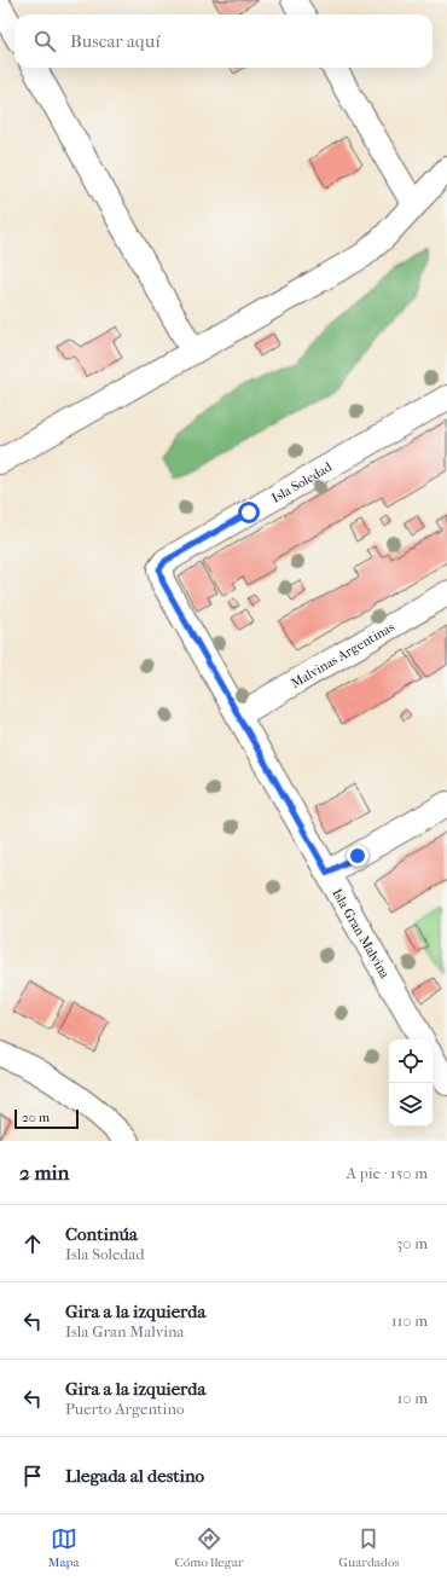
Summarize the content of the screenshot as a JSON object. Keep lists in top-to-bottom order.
{
  "streets": {
    "street": ["Isla Soledad", "Malvinas Argentinas", "Isla Gran Malvina"]
  },
  "crossings": [
    ["Isla Soledad", "Isla Gran Malvina"],
    ["Malvinas Argentinas", "Isla Gran Malvina"]
  ],
  "scale_bar": "20 m",
  "page": {
    "search": "Buscar aquí",
    "scale": "20 m",
    "heading": ["2 min", "A pie · 150 m"],
    "list": [
      ["Continúa", "Isla Soledad", "30 m"],
      ["Gira a la izquierda", "Isla Gran Malvina", "110 m"],
      ["Gira a la izquierda", "Puerto Argentino", "10 m"],
      "Llegada al destino"
    ],
    "nav": ["Mapa", "Cómo llegar", "Guardados"]
  }
}
